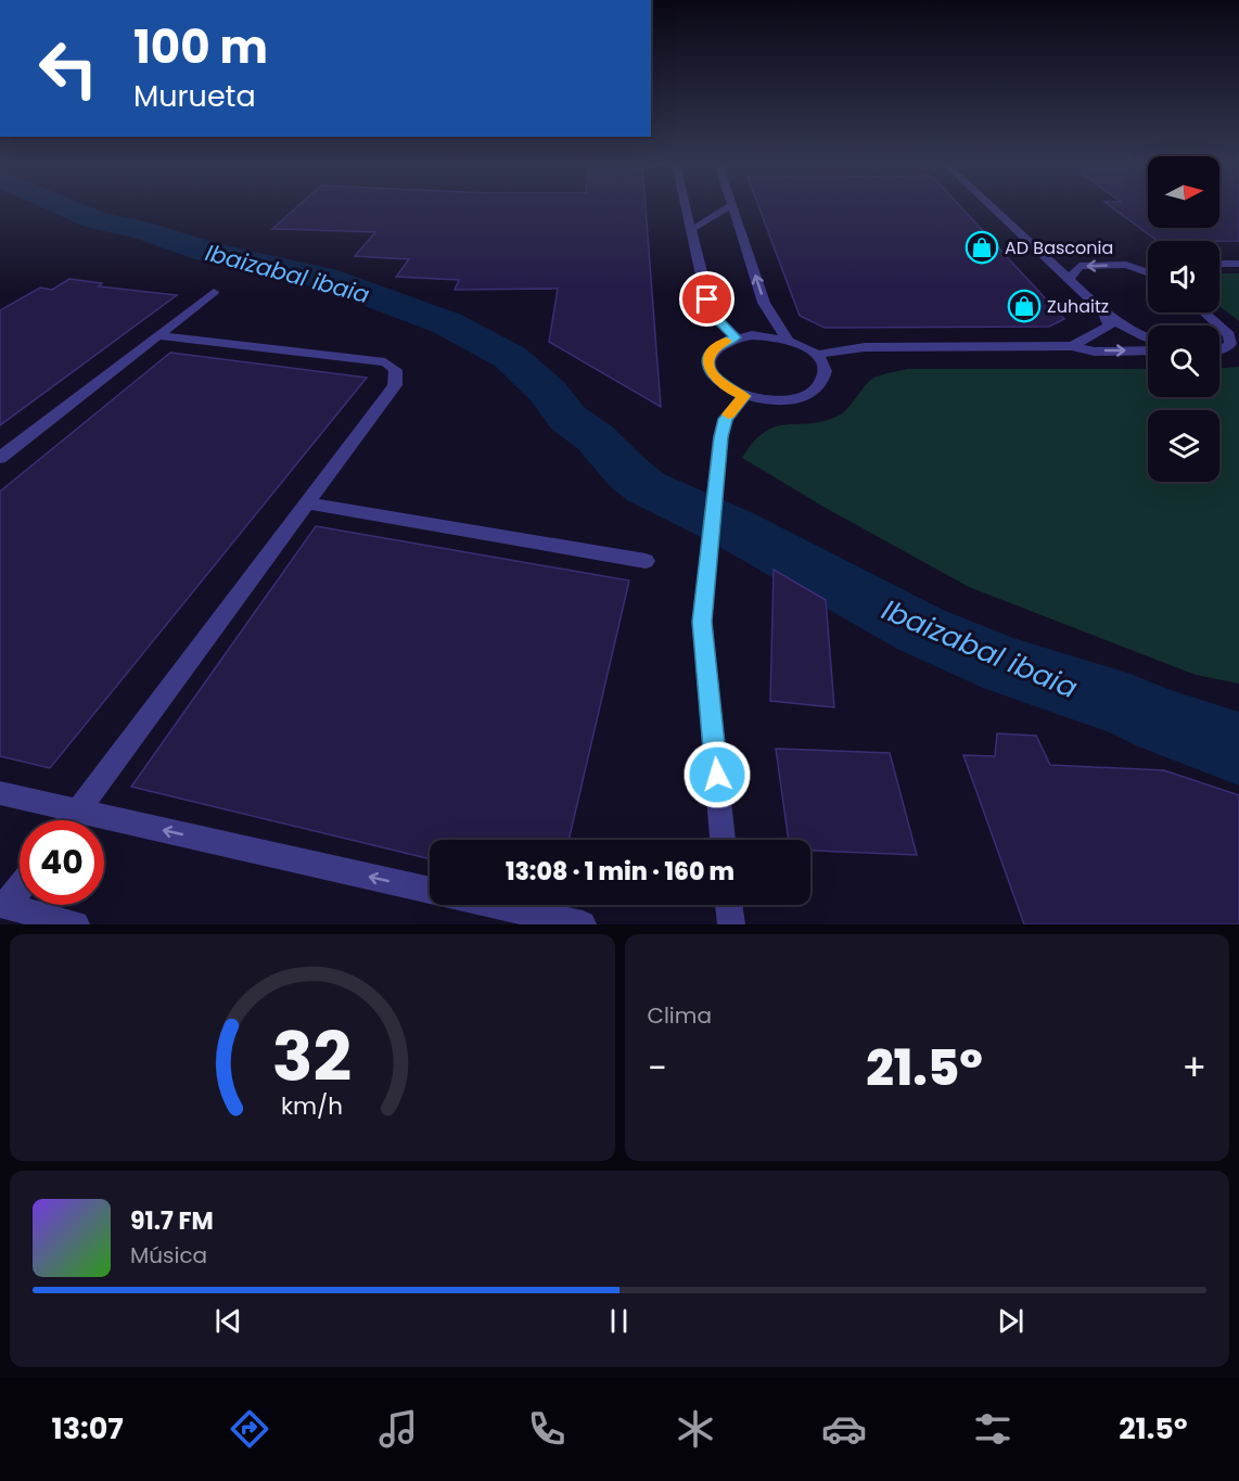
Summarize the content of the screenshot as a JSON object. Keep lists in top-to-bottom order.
{
  "water": ["Ibaizabal ibaia"],
  "places": {
    "shop": ["AD Basconia", "Zuhaitz"]
  },
  "north": "right",
  "page": {
    "turn": ["100 m", "Murueta"],
    "limit": "40",
    "trip": "13:08 · 1 min · 160 m",
    "tile": "Clima",
    "heat": ["−", "21.5°", "+"],
    "song": ["91.7 FM", "Música"],
    "tabs": ["13:07", "21.5°"],
    "gauge": ["32", "km/h"]
  }
}
